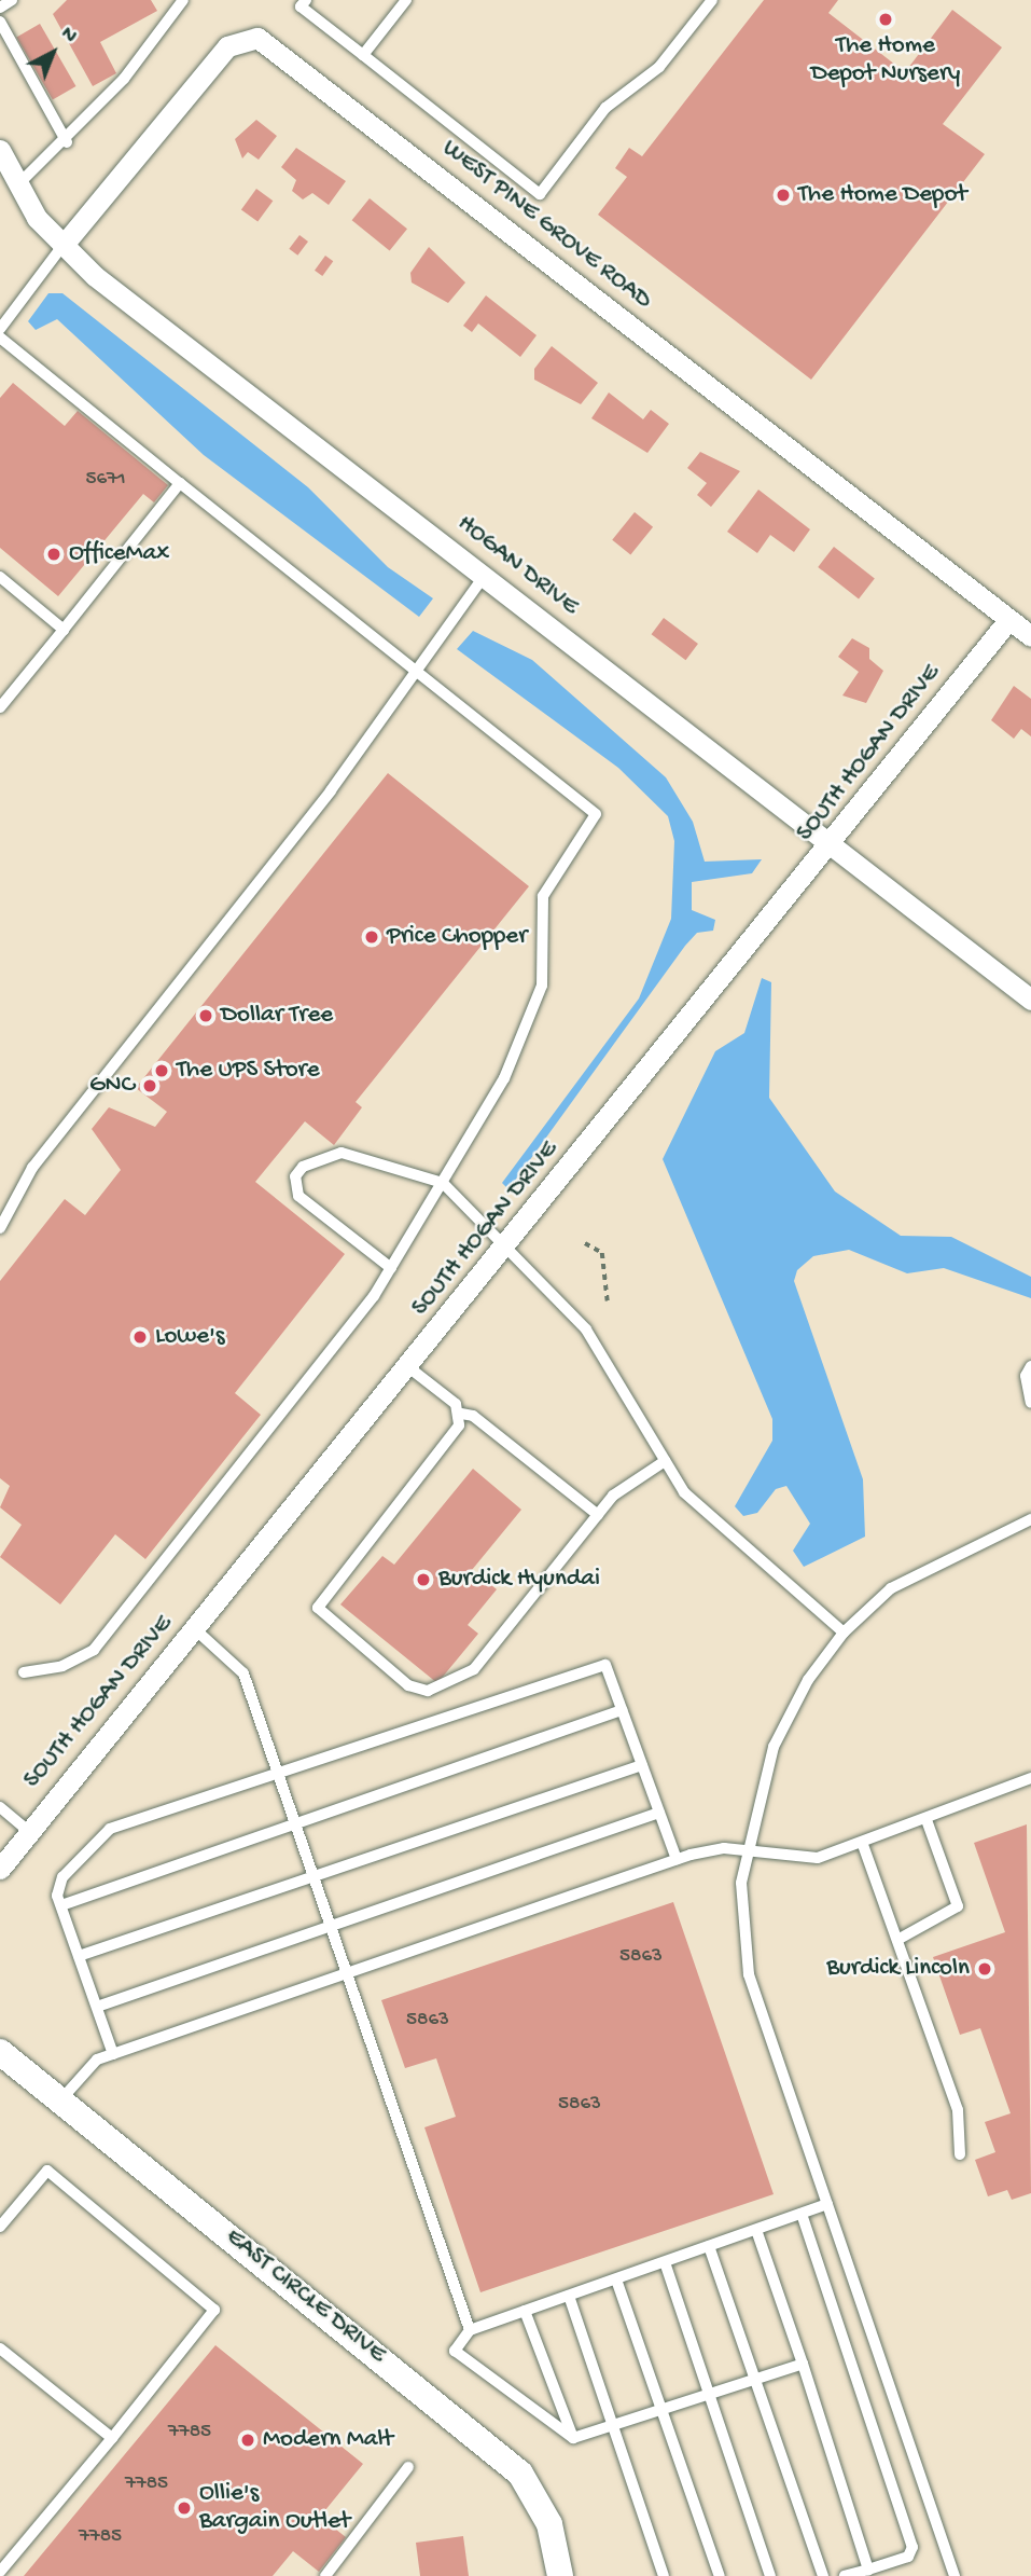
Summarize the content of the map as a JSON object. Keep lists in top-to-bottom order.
{
  "streets": {
    "street": [
      "WEST PINE GROVE ROAD",
      "HOGAN DRIVE",
      "SOUTH HOGAN DRIVE",
      "EAST CIRCLE DRIVE"
    ]
  },
  "crossings": [
    ["WEST PINE GROVE ROAD", "HOGAN DRIVE"],
    ["WEST PINE GROVE ROAD", "SOUTH HOGAN DRIVE"],
    ["HOGAN DRIVE", "SOUTH HOGAN DRIVE"]
  ],
  "places": [
    "The Home Depot Nursery",
    "The Home Depot",
    "OfficeMax",
    "Price Chopper",
    "Dollar Tree",
    "The UPS Store",
    "GNC",
    "Lowe's",
    "Burdick Hyundai",
    "Burdick Lincoln",
    "Modern Malt",
    "Ollie's Bargain Outlet"
  ],
  "house_numbers": [
    "5671",
    "5863",
    "5863",
    "5863",
    "7785",
    "7785",
    "7785"
  ],
  "north": "top right"
}
